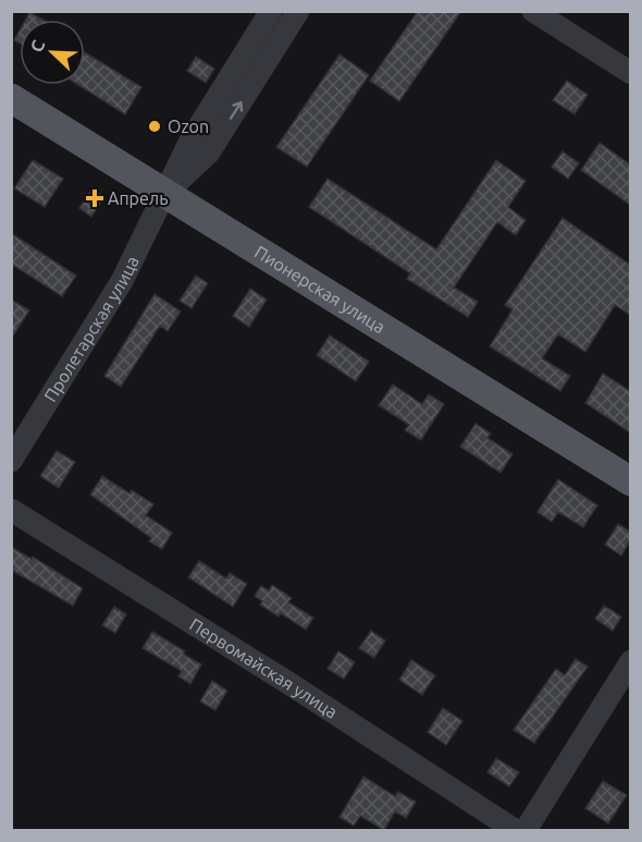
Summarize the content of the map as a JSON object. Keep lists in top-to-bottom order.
{
  "streets": {
    "main road": ["Пионерская улица"],
    "street": ["Пролетарская улица", "Первомайская улица"]
  },
  "crossings": [
    ["Пионерская улица", "Пролетарская улица"]
  ],
  "places": {
    "other": ["Ozon"],
    "health": ["Апрель"]
  },
  "north": "top left"
}
